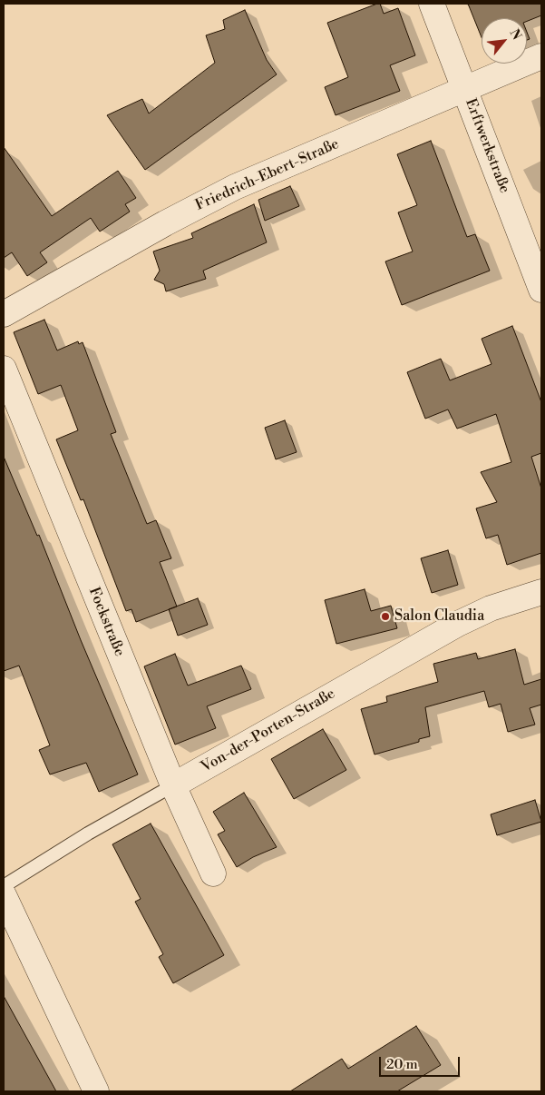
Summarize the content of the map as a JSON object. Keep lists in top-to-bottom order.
{
  "streets": {
    "street": [
      "Erftwerkstraße",
      "Friedrich-Ebert-Straße",
      "Fockstraße",
      "Von-der-Porten-Straße"
    ]
  },
  "crossings": [
    ["Erftwerkstraße", "Friedrich-Ebert-Straße"],
    ["Fockstraße", "Von-der-Porten-Straße"]
  ],
  "places": ["Salon Claudia"],
  "scale_bar": "20 m",
  "north": "top right"
}
